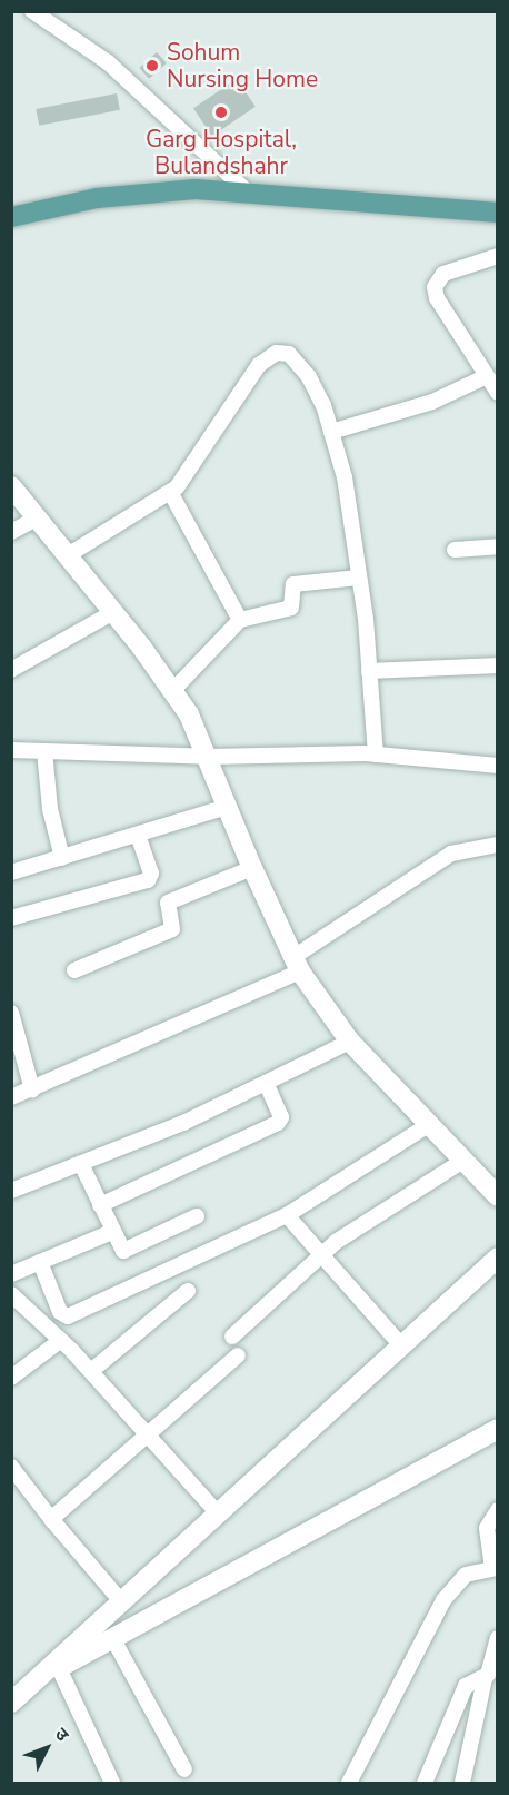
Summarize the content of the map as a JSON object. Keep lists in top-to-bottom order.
{
  "places": ["Sohum Nursing Home", "Garg Hospital, Bulandshahr"],
  "north": "top right"
}
